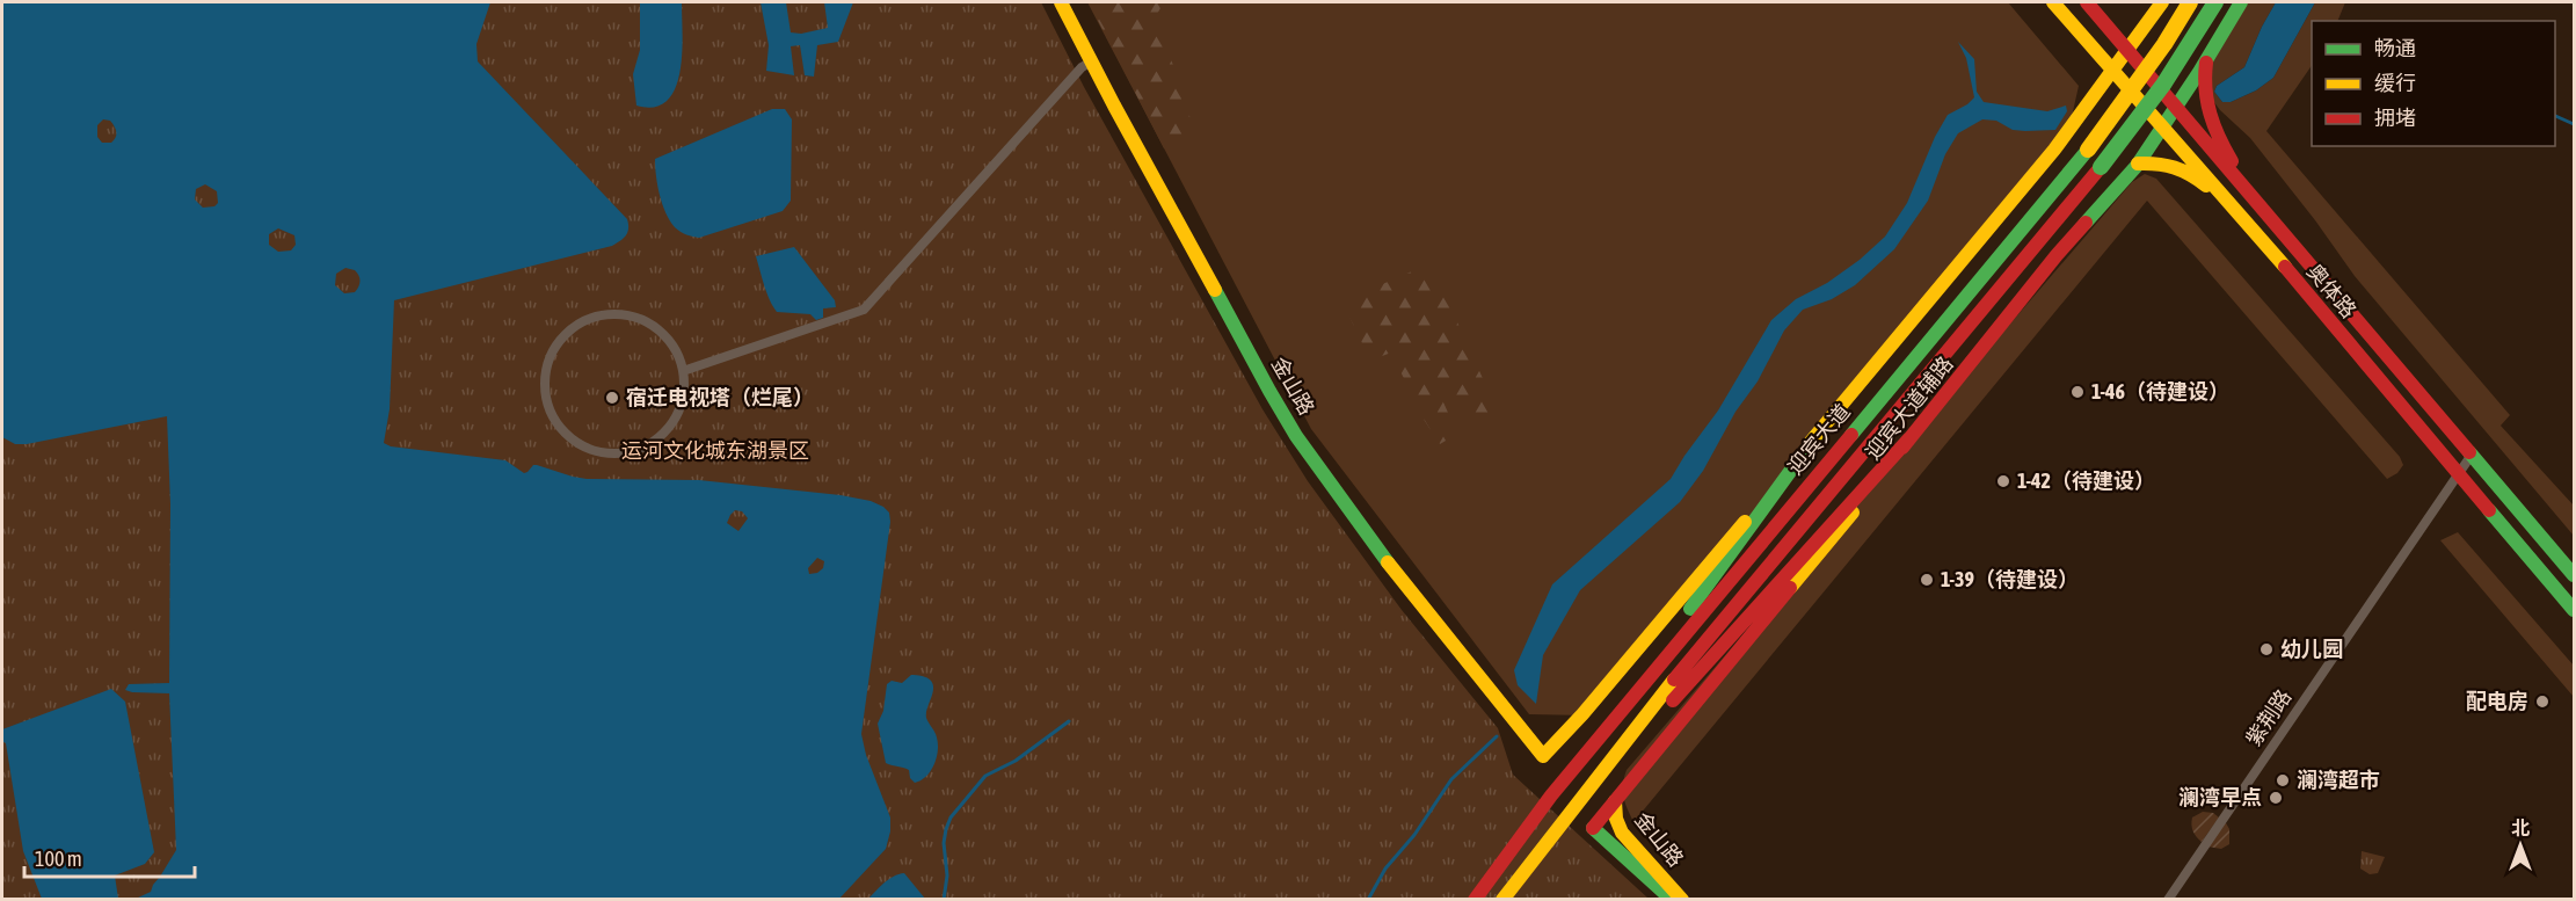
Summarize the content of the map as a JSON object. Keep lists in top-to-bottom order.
{
  "streets": {
    "main road": [
      "奥体路",
      "金山路",
      "迎宾大道辅路",
      "迎宾大道"
    ],
    "street": ["紫荆路"]
  },
  "crossings": [
    ["奥体路", "迎宾大道辅路"],
    ["奥体路", "紫荆路"],
    ["金山路", "迎宾大道辅路"]
  ],
  "parks": ["运河文化城东湖景区"],
  "places": [
    "1-46（待建设）",
    "宿迁电视塔（烂尾）",
    "1-42（待建设）",
    "1-39（待建设）",
    "幼儿园",
    "配电房",
    "澜湾超市",
    "澜湾早点"
  ],
  "legend": ["畅通", "缓行", "拥堵"],
  "scale_bar": "100 m",
  "north": "top"
}
